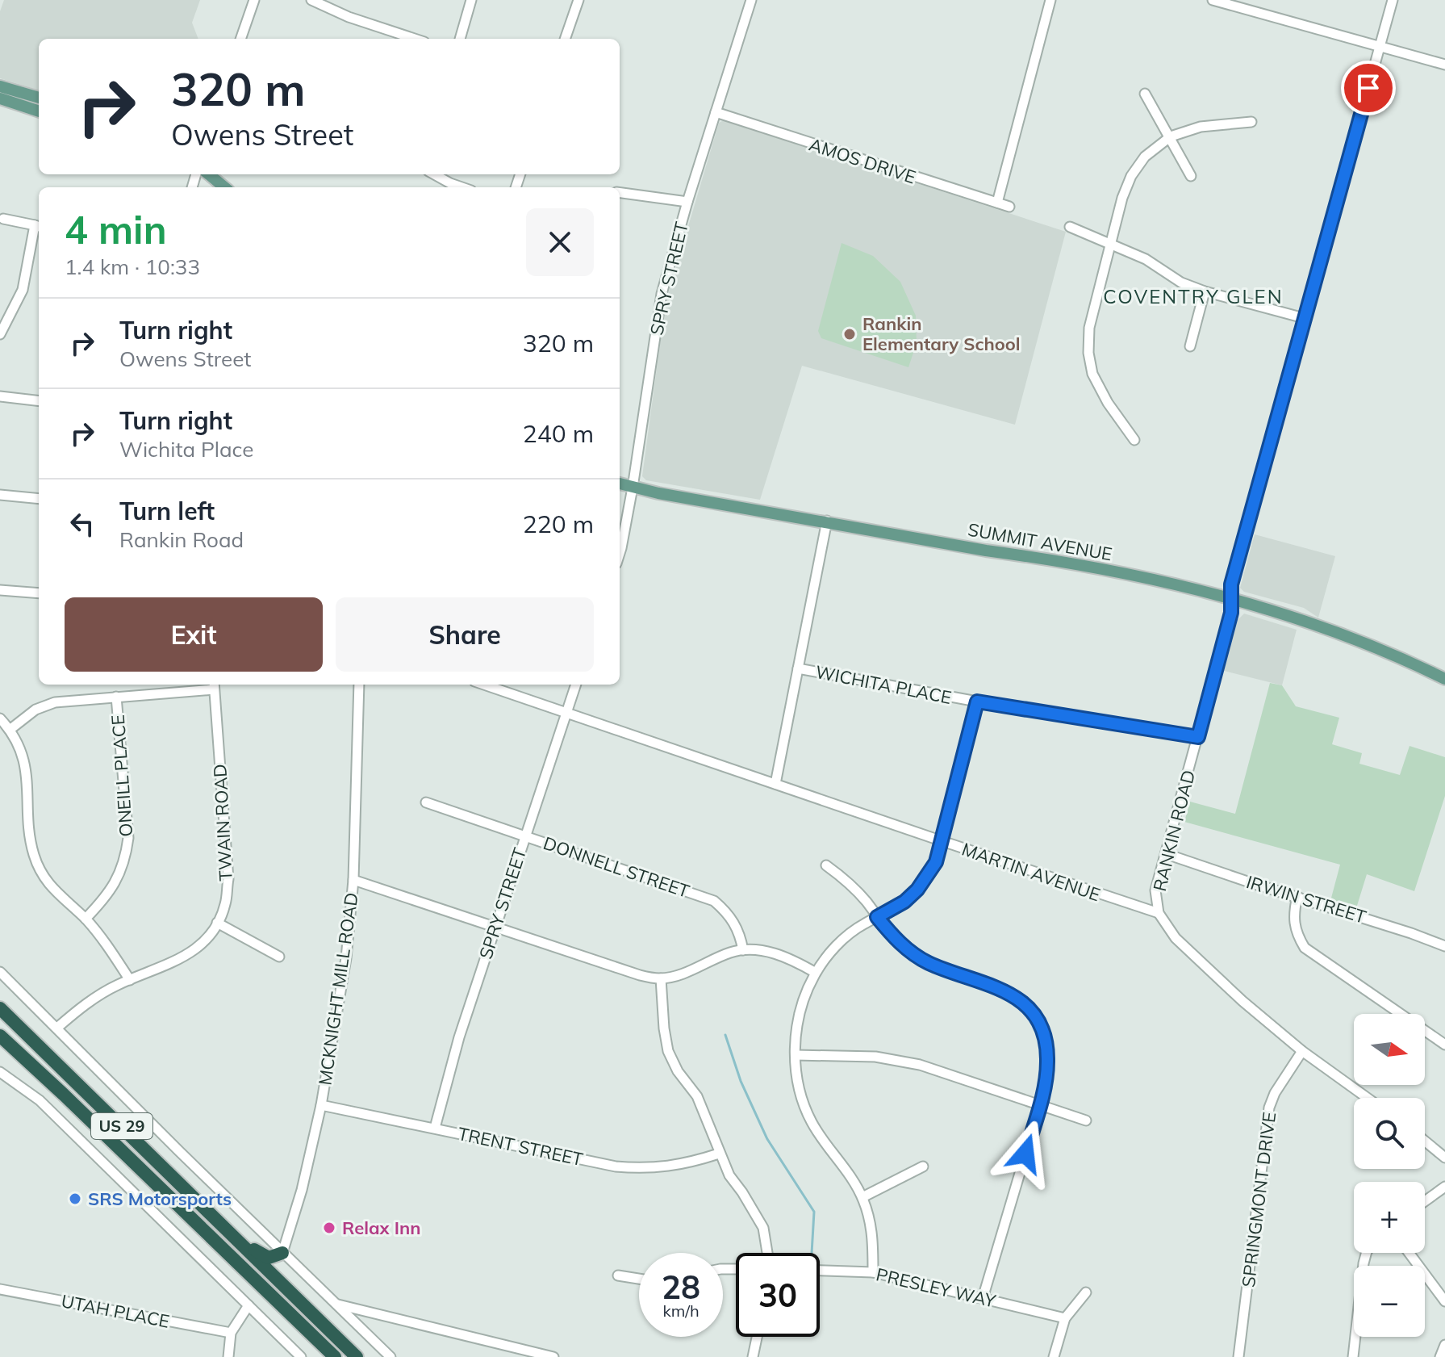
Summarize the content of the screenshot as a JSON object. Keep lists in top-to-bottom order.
{
  "streets": {
    "highway": ["US 29"],
    "main road": ["SUMMIT AVENUE"],
    "street": [
      "AMOS DRIVE",
      "SPRY STREET",
      "WICHITA PLACE",
      "ONEILL PLACE",
      "TWAIN ROAD",
      "RANKIN ROAD",
      "DONNELL STREET",
      "MARTIN AVENUE",
      "IRWIN STREET",
      "MCKNIGHT MILL ROAD",
      "TRENT STREET",
      "SPRINGMONT DRIVE",
      "PRESLEY WAY",
      "UTAH PLACE"
    ]
  },
  "crossings": [
    ["AMOS DRIVE", "SPRY STREET"],
    ["SPRY STREET", "SUMMIT AVENUE"],
    ["SPRY STREET", "DONNELL STREET"],
    ["SPRY STREET", "MARTIN AVENUE"],
    ["SPRY STREET", "TRENT STREET"],
    ["SUMMIT AVENUE", "RANKIN ROAD"],
    ["WICHITA PLACE", "RANKIN ROAD"],
    ["RANKIN ROAD", "MARTIN AVENUE"],
    ["RANKIN ROAD", "IRWIN STREET"],
    ["MCKNIGHT MILL ROAD", "TRENT STREET"]
  ],
  "districts": ["COVENTRY GLEN"],
  "places": ["Rankin Elementary School", "SRS Motorsports", "Relax Inn"],
  "north": "right",
  "page": {
    "turn": ["320 m", "Owens Street"],
    "heading": ["4 min", "1.4 km · 10:33"],
    "list": [
      {
        "name": "Turn right",
        "note": "Owens Street",
        "value": "320 m"
      },
      {
        "name": "Turn right",
        "note": "Wichita Place",
        "value": "240 m"
      },
      {
        "name": "Turn left",
        "note": "Rankin Road",
        "value": "220 m"
      }
    ],
    "buttons": ["Exit", "Share"],
    "map_buttons": ["+", "−"],
    "speed": "28 km/h",
    "limit": "30"
  }
}
